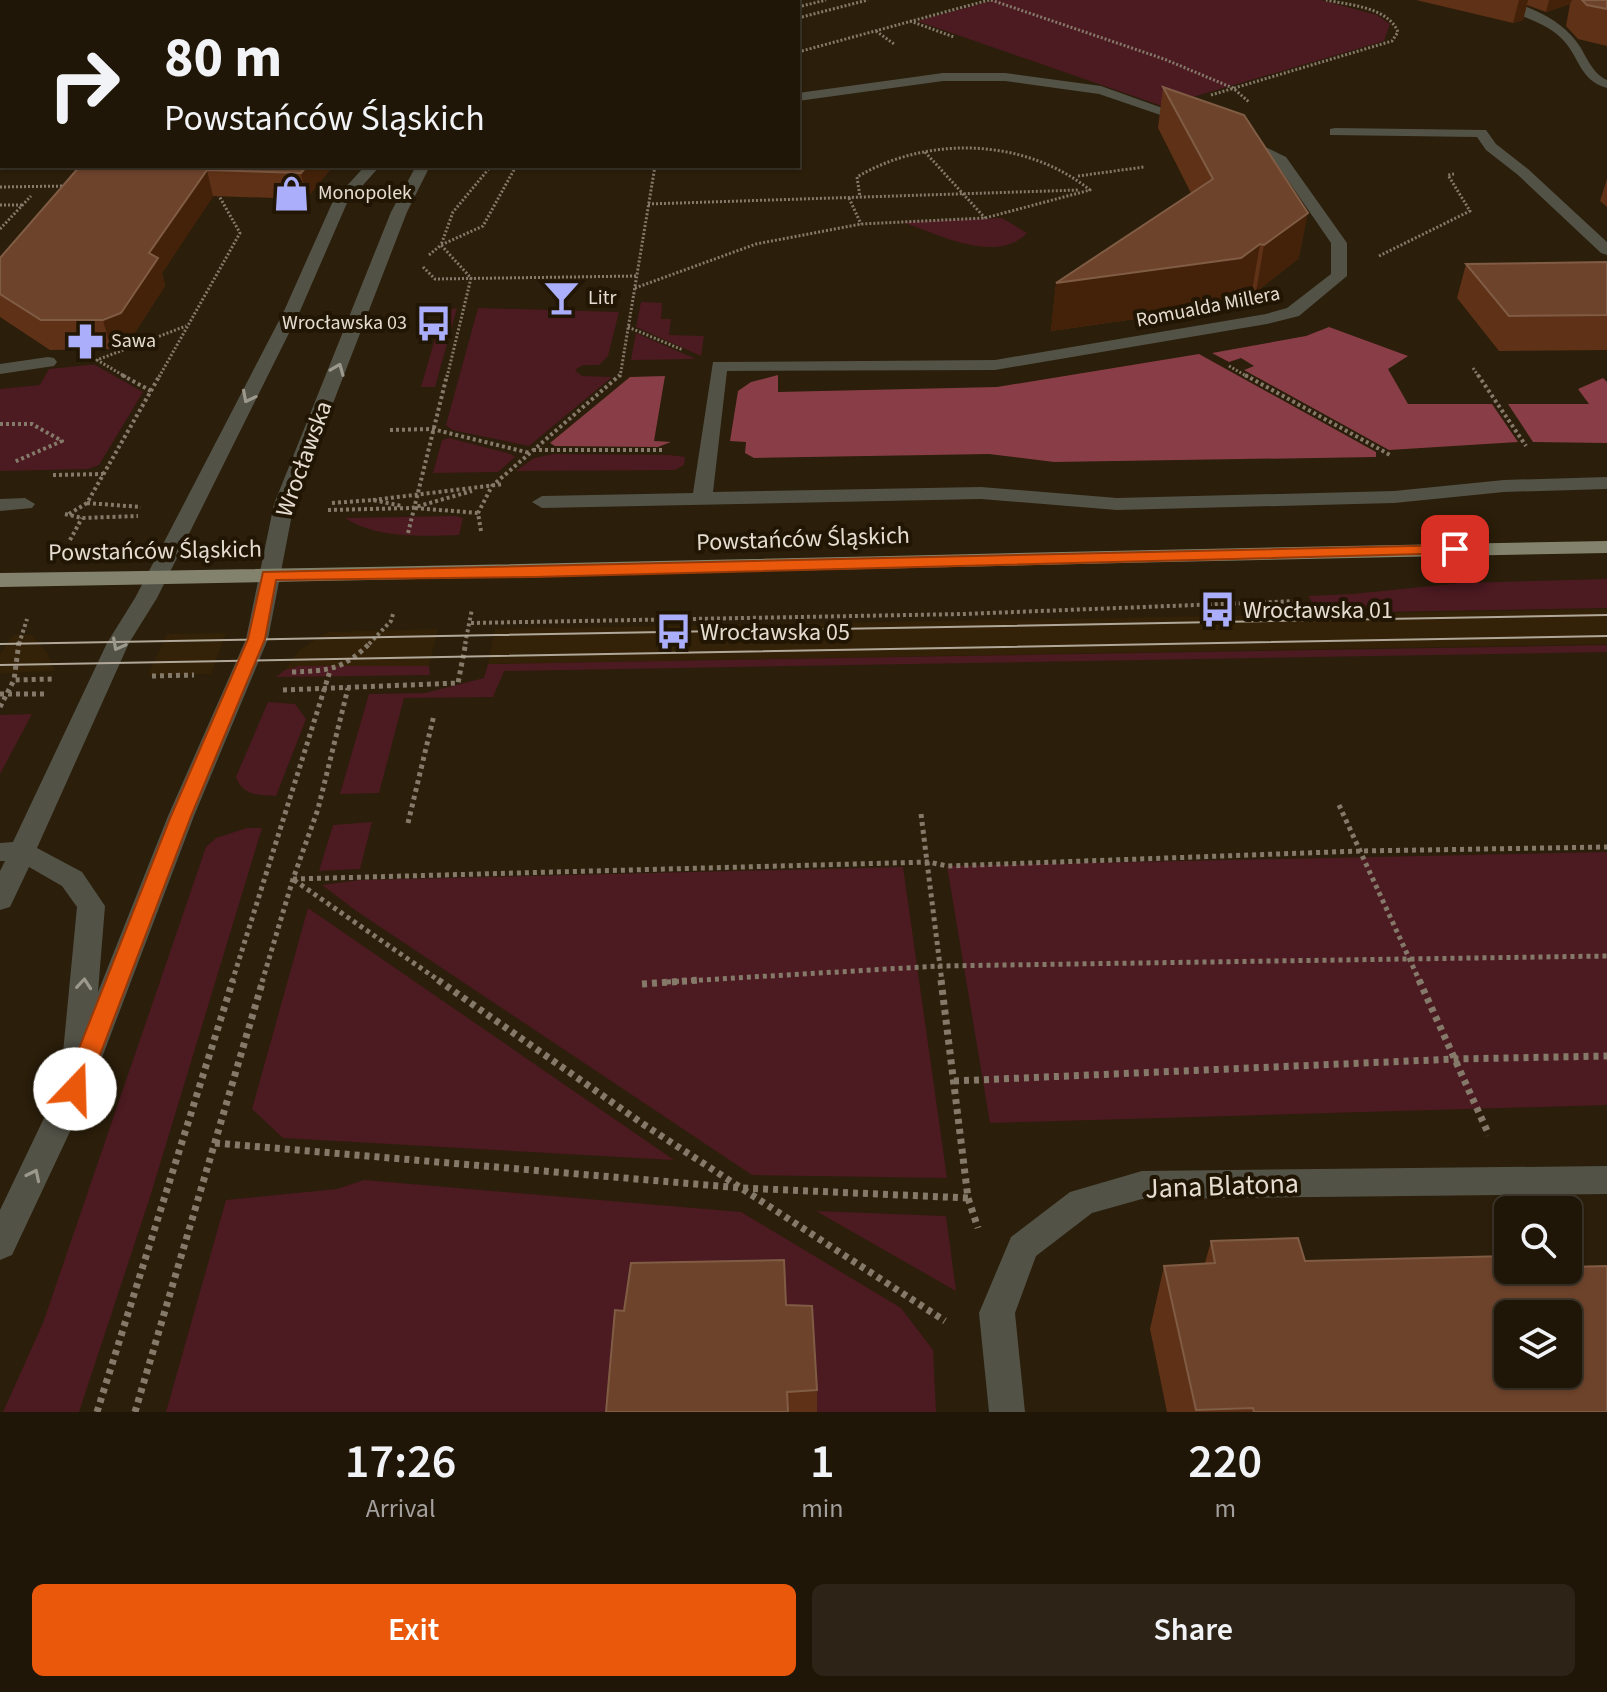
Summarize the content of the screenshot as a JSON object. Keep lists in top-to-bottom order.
{
  "streets": {
    "main road": ["Powstańców Śląskich"],
    "street": ["Romualda Millera", "Wrocławska", "Jana Blatona"]
  },
  "crossings": [
    ["Wrocławska", "Powstańców Śląskich"]
  ],
  "places": {
    "shop": ["Monopolek"],
    "bar": ["Litr"],
    "bus stop": ["Wrocławska 03", "Wrocławska 01", "Wrocławska 05"],
    "pharmacy": ["Sawa"]
  },
  "page": {
    "turn": ["80 m", "Powstańców Śląskich"],
    "eta": [
      "17:26",
      "Arrival",
      "1",
      "min",
      "220",
      "m"
    ],
    "buttons": ["Exit", "Share"]
  }
}
